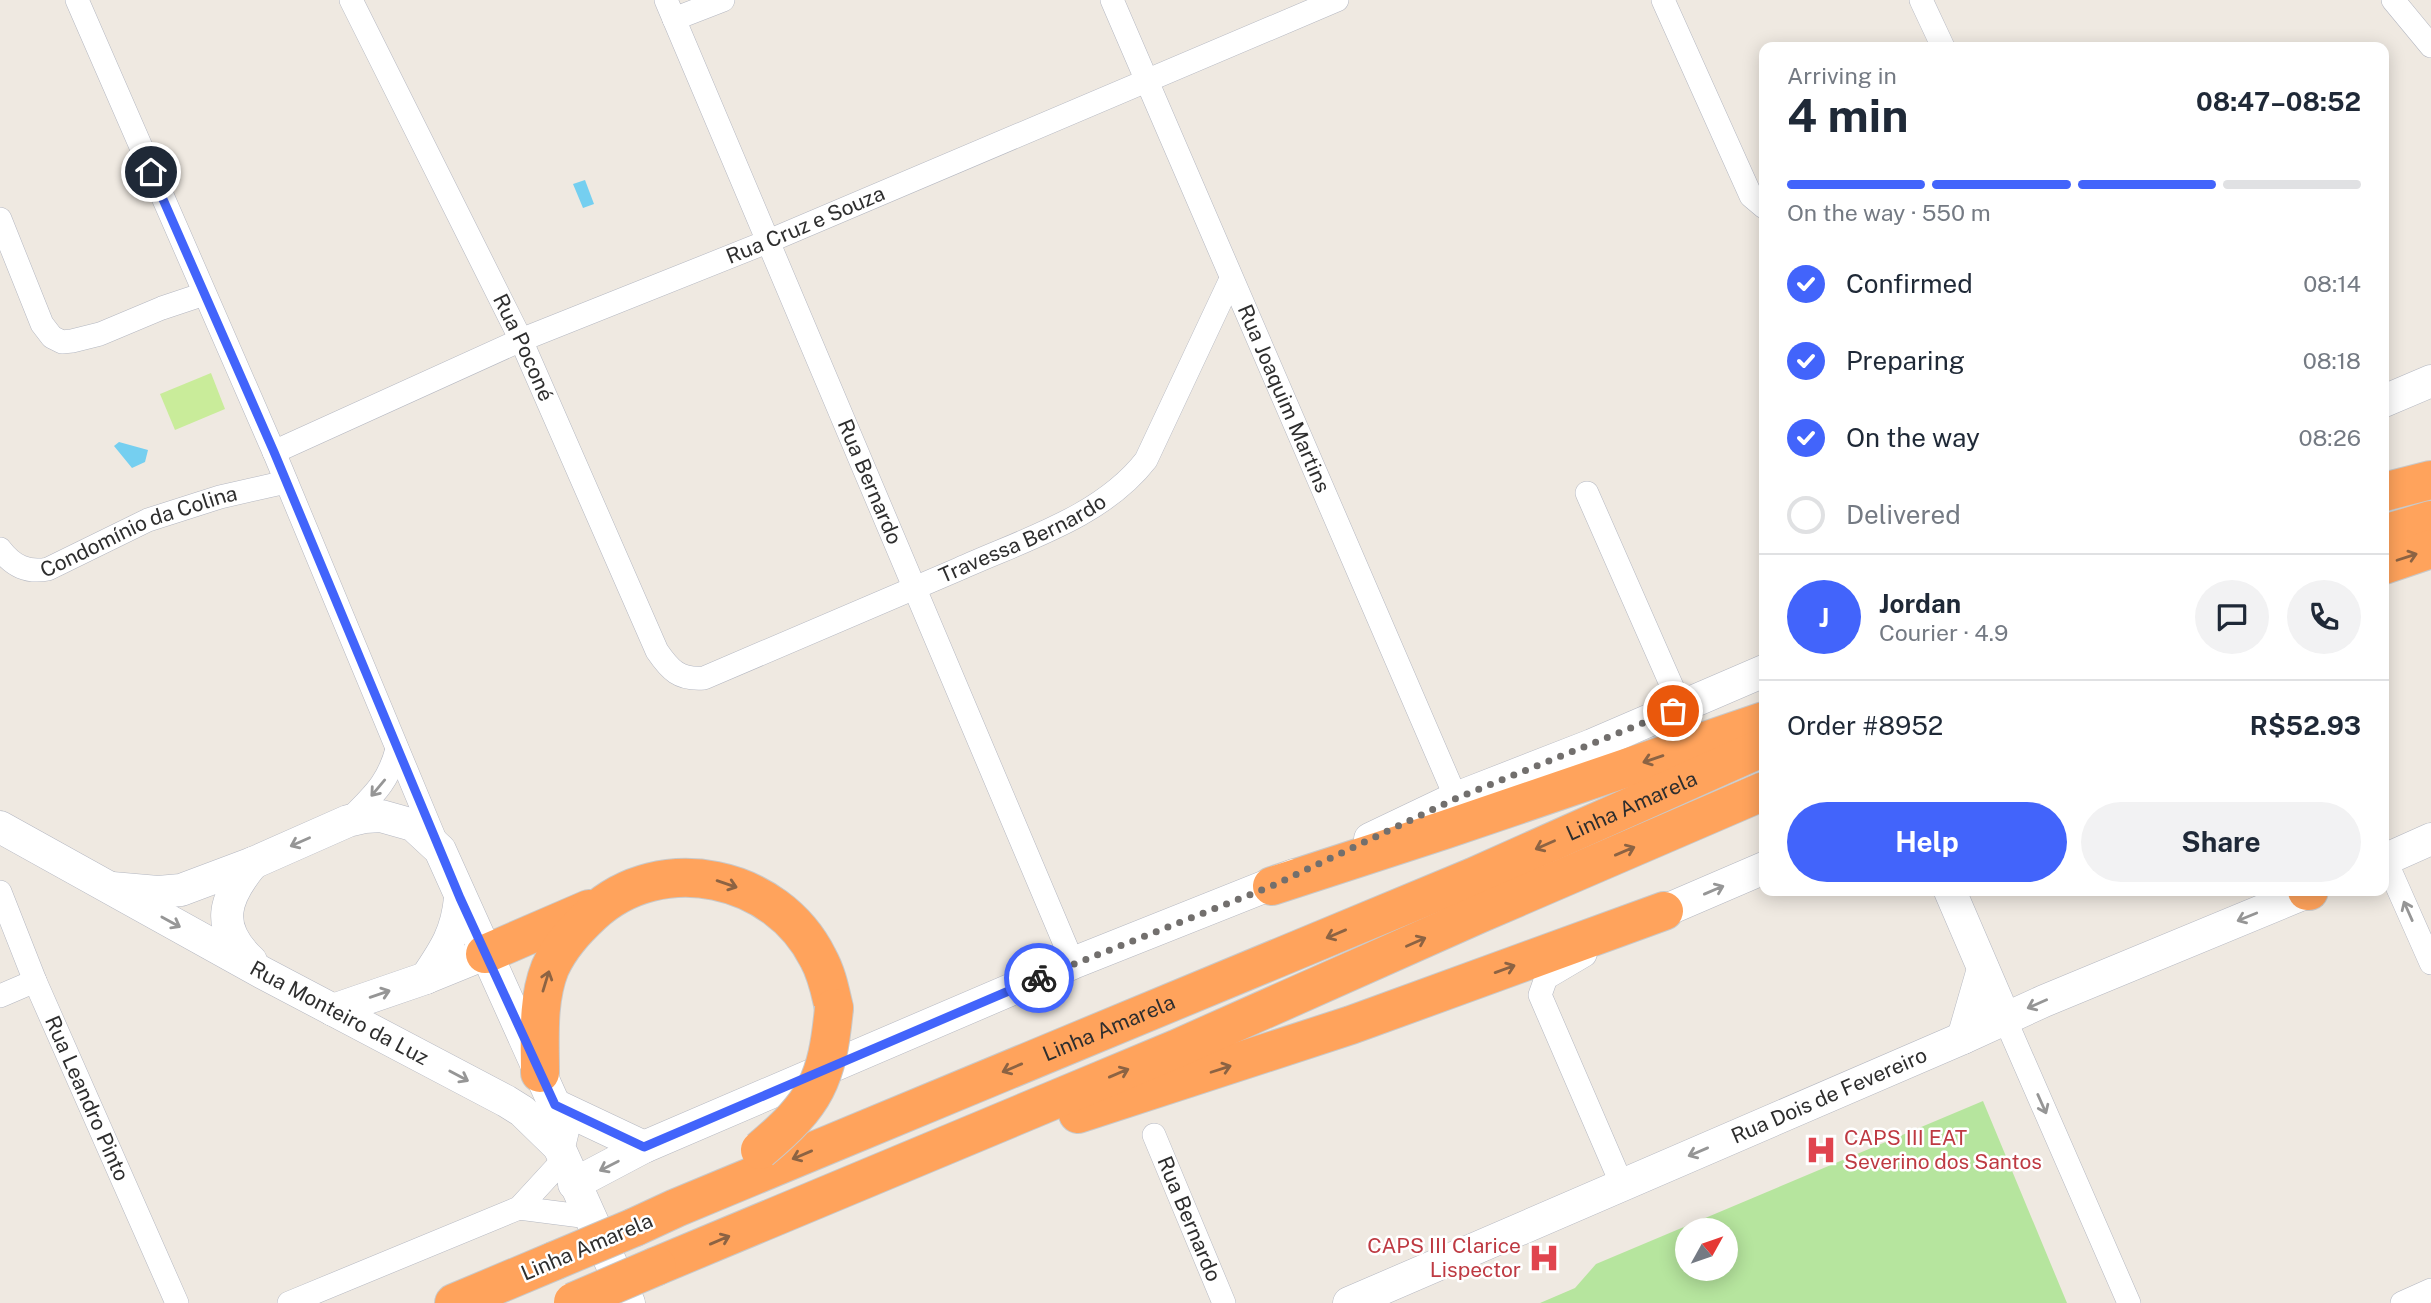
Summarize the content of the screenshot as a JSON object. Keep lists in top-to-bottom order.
{
  "streets": {
    "highway": ["Linha Amarela"],
    "street": [
      "Rua Cruz e Souza",
      "Rua Poconé",
      "Rua Joaquim Martins",
      "Rua Bernardo",
      "Condomínio da Colina",
      "Travessa Bernardo",
      "Rua Monteiro da Luz",
      "Rua Dois de Fevereiro",
      "Rua Leandro Pinto"
    ]
  },
  "crossings": [
    ["Rua Cruz e Souza", "Rua Poconé"],
    ["Rua Cruz e Souza", "Rua Joaquim Martins"],
    ["Rua Cruz e Souza", "Rua Bernardo"],
    ["Rua Poconé", "Travessa Bernardo"],
    ["Rua Joaquim Martins", "Travessa Bernardo"],
    ["Rua Bernardo", "Travessa Bernardo"]
  ],
  "one_way": ["Rua Dois de Fevereiro"],
  "places": {
    "hospital": ["CAPS III EAT Severino dos Santos", "CAPS III Clarice Lispector"]
  },
  "north": "top right",
  "page": {
    "heading": ["4 min", "Arriving in", "08:47–08:52"],
    "panel": [
      "Jordan",
      "Courier · 4.9",
      "Order #8952",
      "R$52.93"
    ],
    "bar": "On the way · 550 m",
    "list": [
      ["Confirmed", "08:14"],
      ["Preparing", "08:18"],
      ["On the way", "08:26"],
      "Delivered"
    ],
    "round": "J",
    "buttons": ["Help", "Share"]
  }
}
